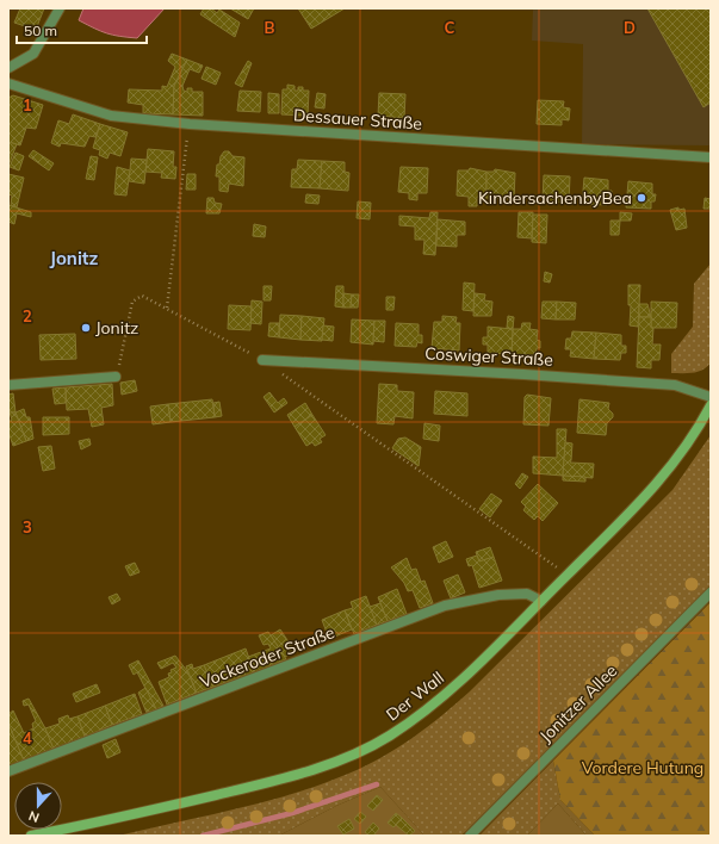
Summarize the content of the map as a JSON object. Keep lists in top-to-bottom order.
{
  "streets": {
    "main road": ["Der Wall"],
    "street": [
      "Dessauer Straße",
      "Coswiger Straße",
      "Vockeroder Straße",
      "Jonitzer Allee"
    ]
  },
  "crossings": [
    ["Vockeroder Straße", "Der Wall"]
  ],
  "districts": ["Jonitz"],
  "parks": ["Vordere Hutung"],
  "places": ["KindersachenbyBea", "Jonitz"],
  "scale_bar": "50 m",
  "north": "bottom",
  "grid": {
    "columns": ["B", "C", "D"],
    "rows": [
      "1",
      "2",
      "3",
      "4"
    ]
  }
}
